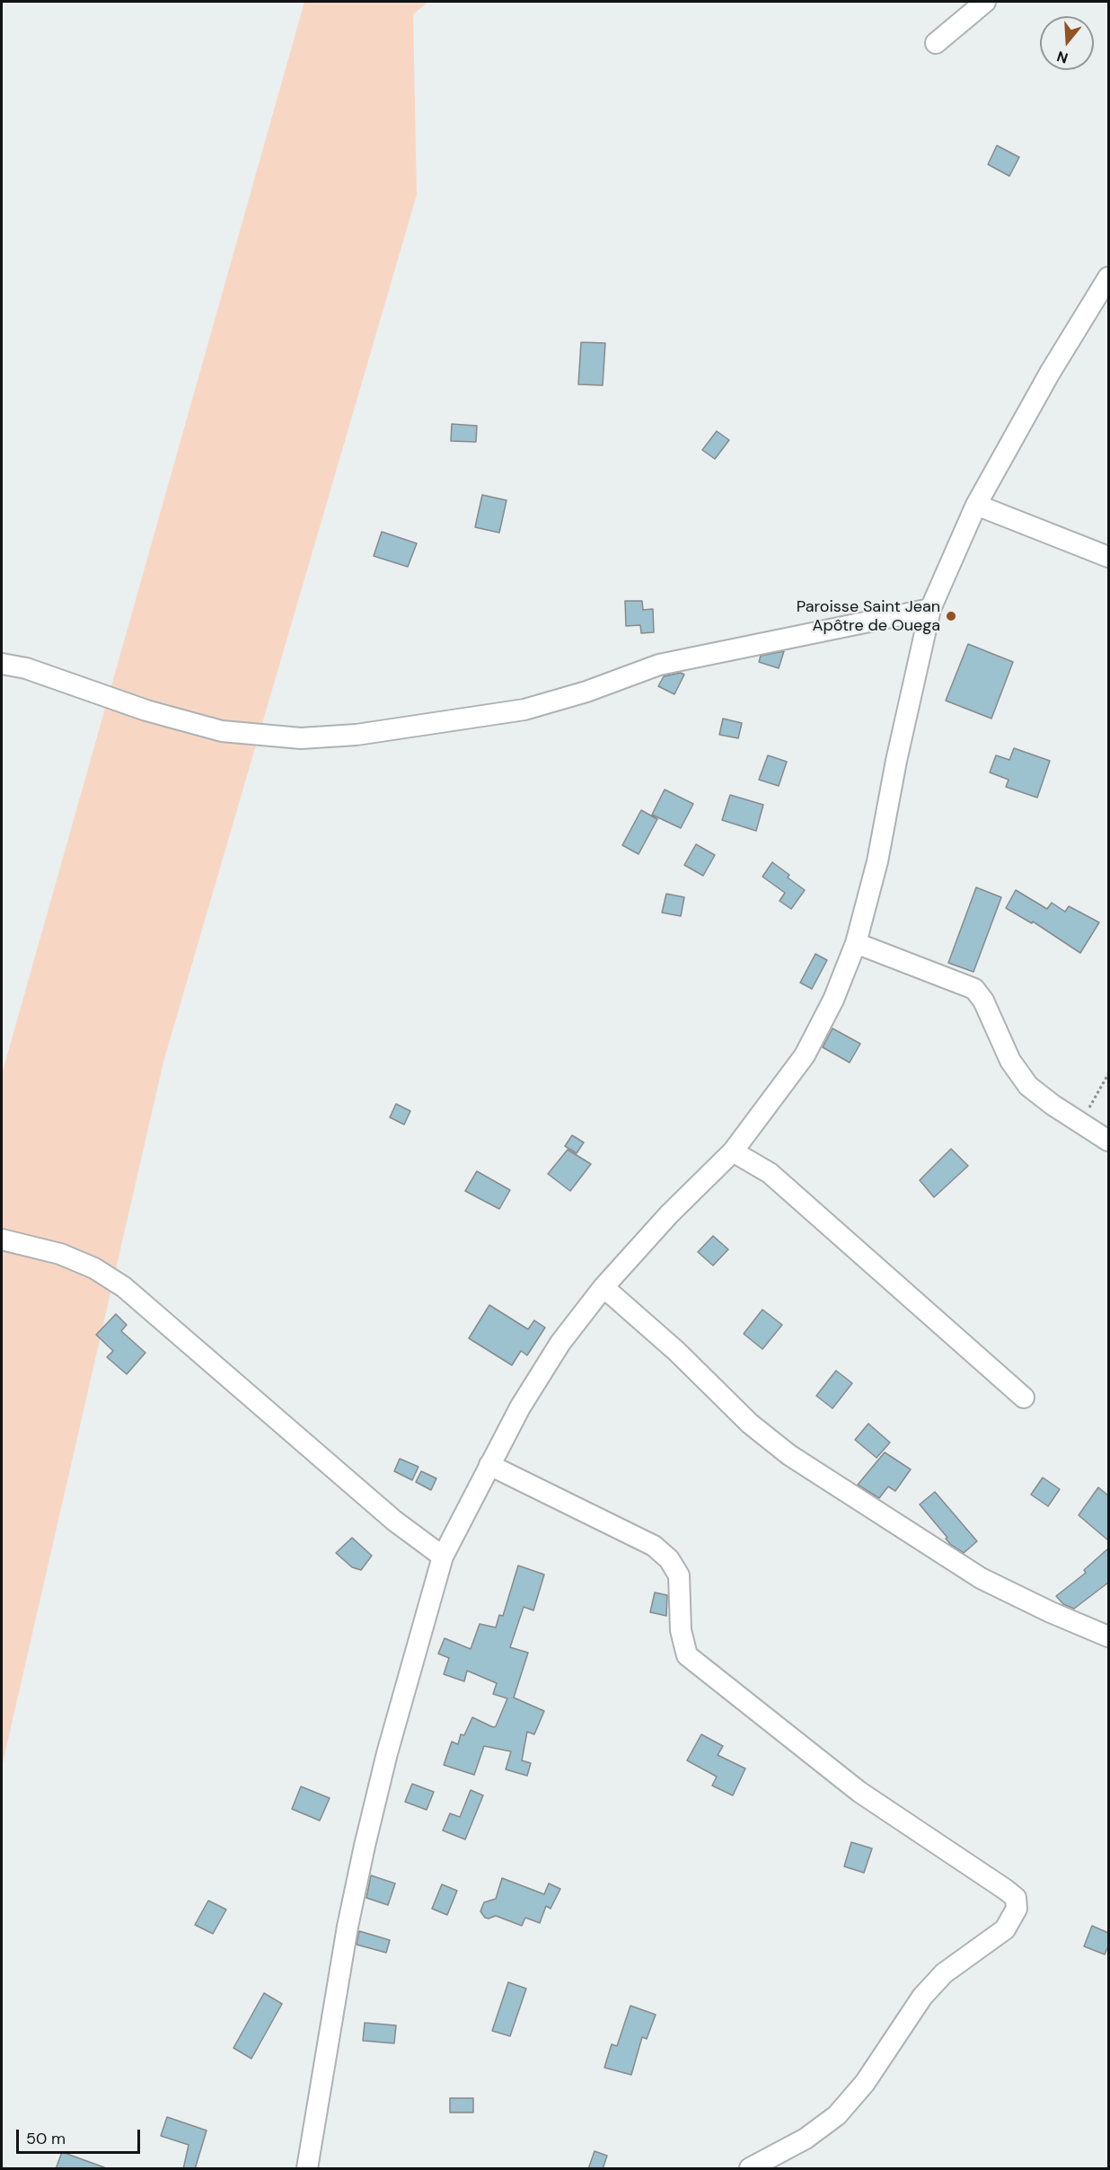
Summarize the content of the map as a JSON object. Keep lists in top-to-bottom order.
{
  "places": ["Paroisse Saint Jean Apôtre de Ouega"],
  "scale_bar": "50 m",
  "north": "bottom"
}
